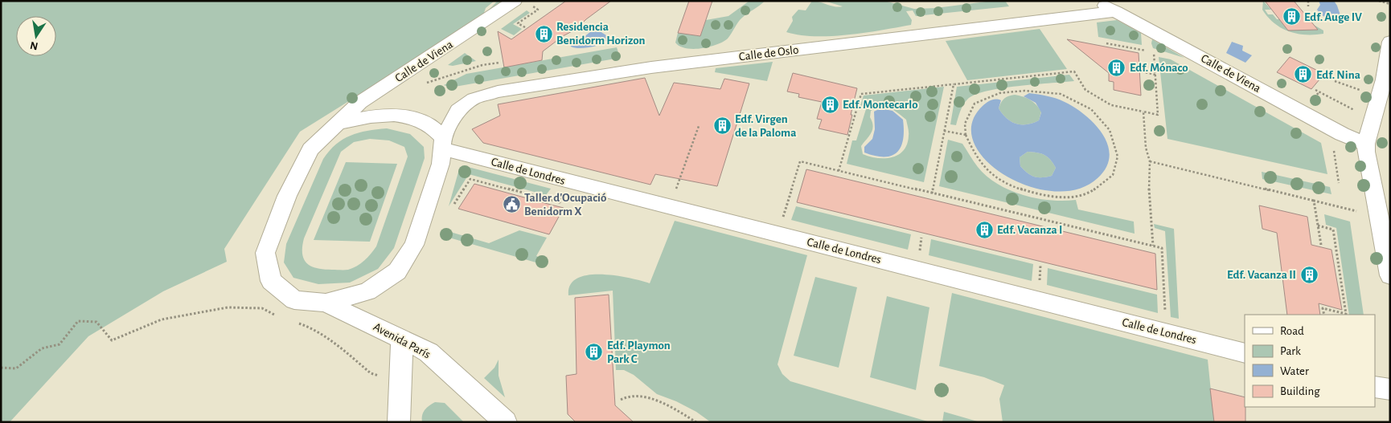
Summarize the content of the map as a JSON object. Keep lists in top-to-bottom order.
{
  "streets": {
    "street": [
      "Calle de Oslo",
      "Calle de Viena",
      "Calle de Londres",
      "Avenida París"
    ]
  },
  "crossings": [
    ["Calle de Oslo", "Calle de Viena"],
    ["Calle de Oslo", "Calle de Londres"],
    ["Calle de Viena", "Avenida París"]
  ],
  "places": {
    "building": [
      "Edf. Auge IV",
      "Residencia Benidorm Horizon",
      "Edf. Mónaco",
      "Edf. Nina",
      "Edf. Montecarlo",
      "Edf. Virgen de la Paloma",
      "Edf. Vacanza I",
      "Edf. Vacanza II",
      "Edf. Playmon Park C"
    ],
    "public building": ["Taller d'Ocupació Benidorm X"]
  },
  "legend": [
    "Road",
    "Park",
    "Water",
    "Building"
  ],
  "north": "bottom"
}
